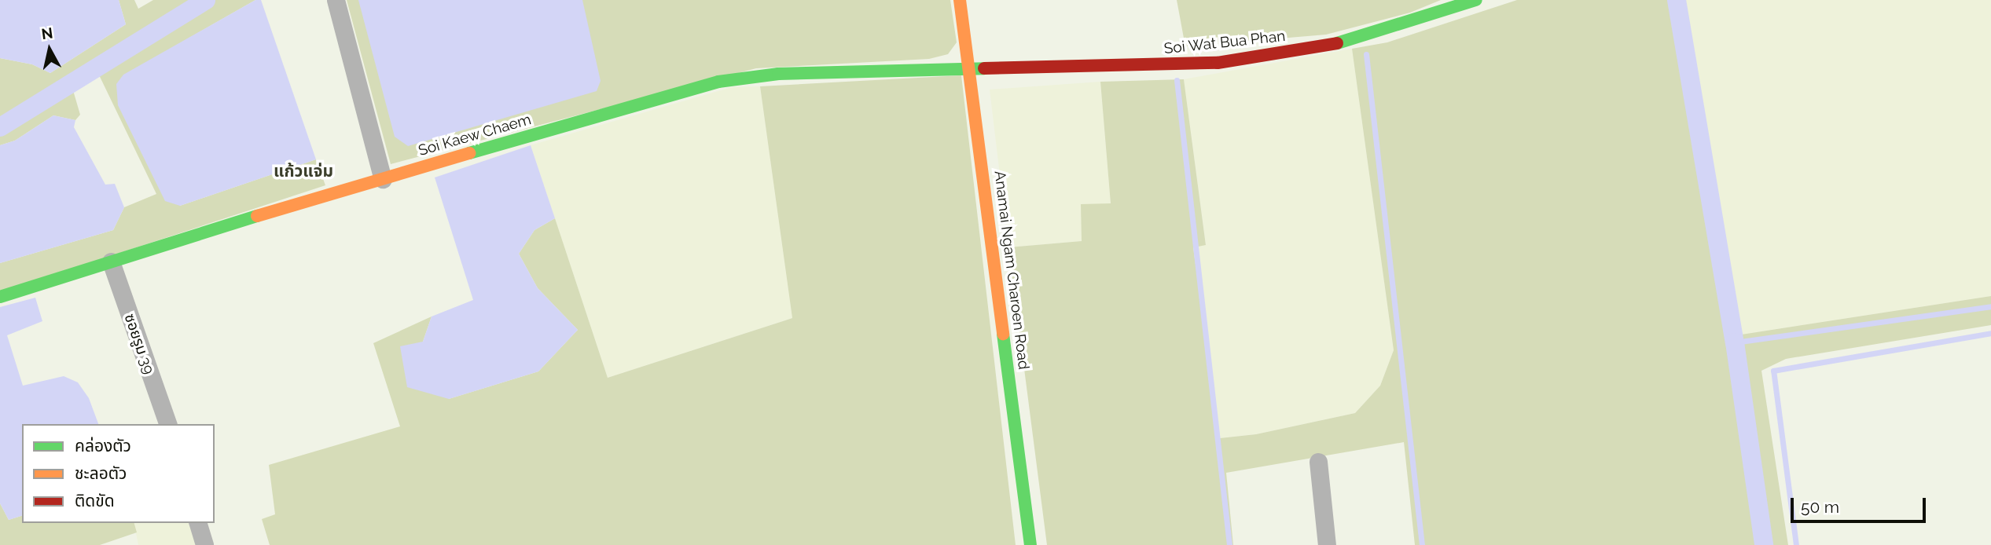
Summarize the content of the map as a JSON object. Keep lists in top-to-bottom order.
{
  "streets": {
    "street": [
      "Soi Wat Bua Phan",
      "Soi Kaew Chaem",
      "Anamai Ngam Charoen Road",
      "ซอยรูม 39"
    ]
  },
  "crossings": [
    ["Soi Wat Bua Phan", "Soi Kaew Chaem"],
    ["Soi Wat Bua Phan", "Anamai Ngam Charoen Road"],
    ["Soi Kaew Chaem", "Anamai Ngam Charoen Road"],
    ["Soi Kaew Chaem", "ซอยรูม 39"]
  ],
  "districts": ["แก้วแจ่ม"],
  "legend": ["คล่องตัว", "ชะลอตัว", "ติดขัด"],
  "scale_bar": "50 m",
  "north": "top"
}
